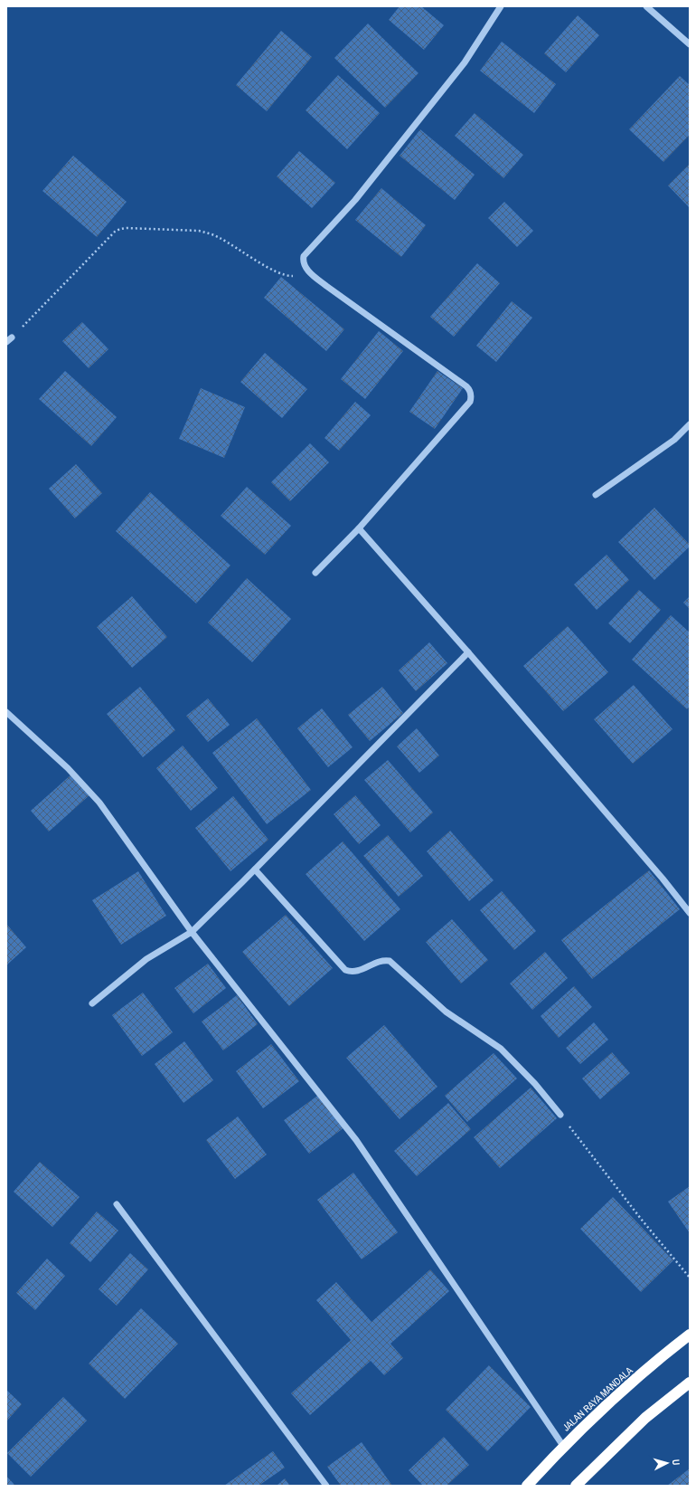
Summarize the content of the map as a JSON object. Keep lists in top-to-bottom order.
{
  "streets": {
    "highway": ["JALAN RAYA MANDALA"]
  },
  "north": "right"
}
